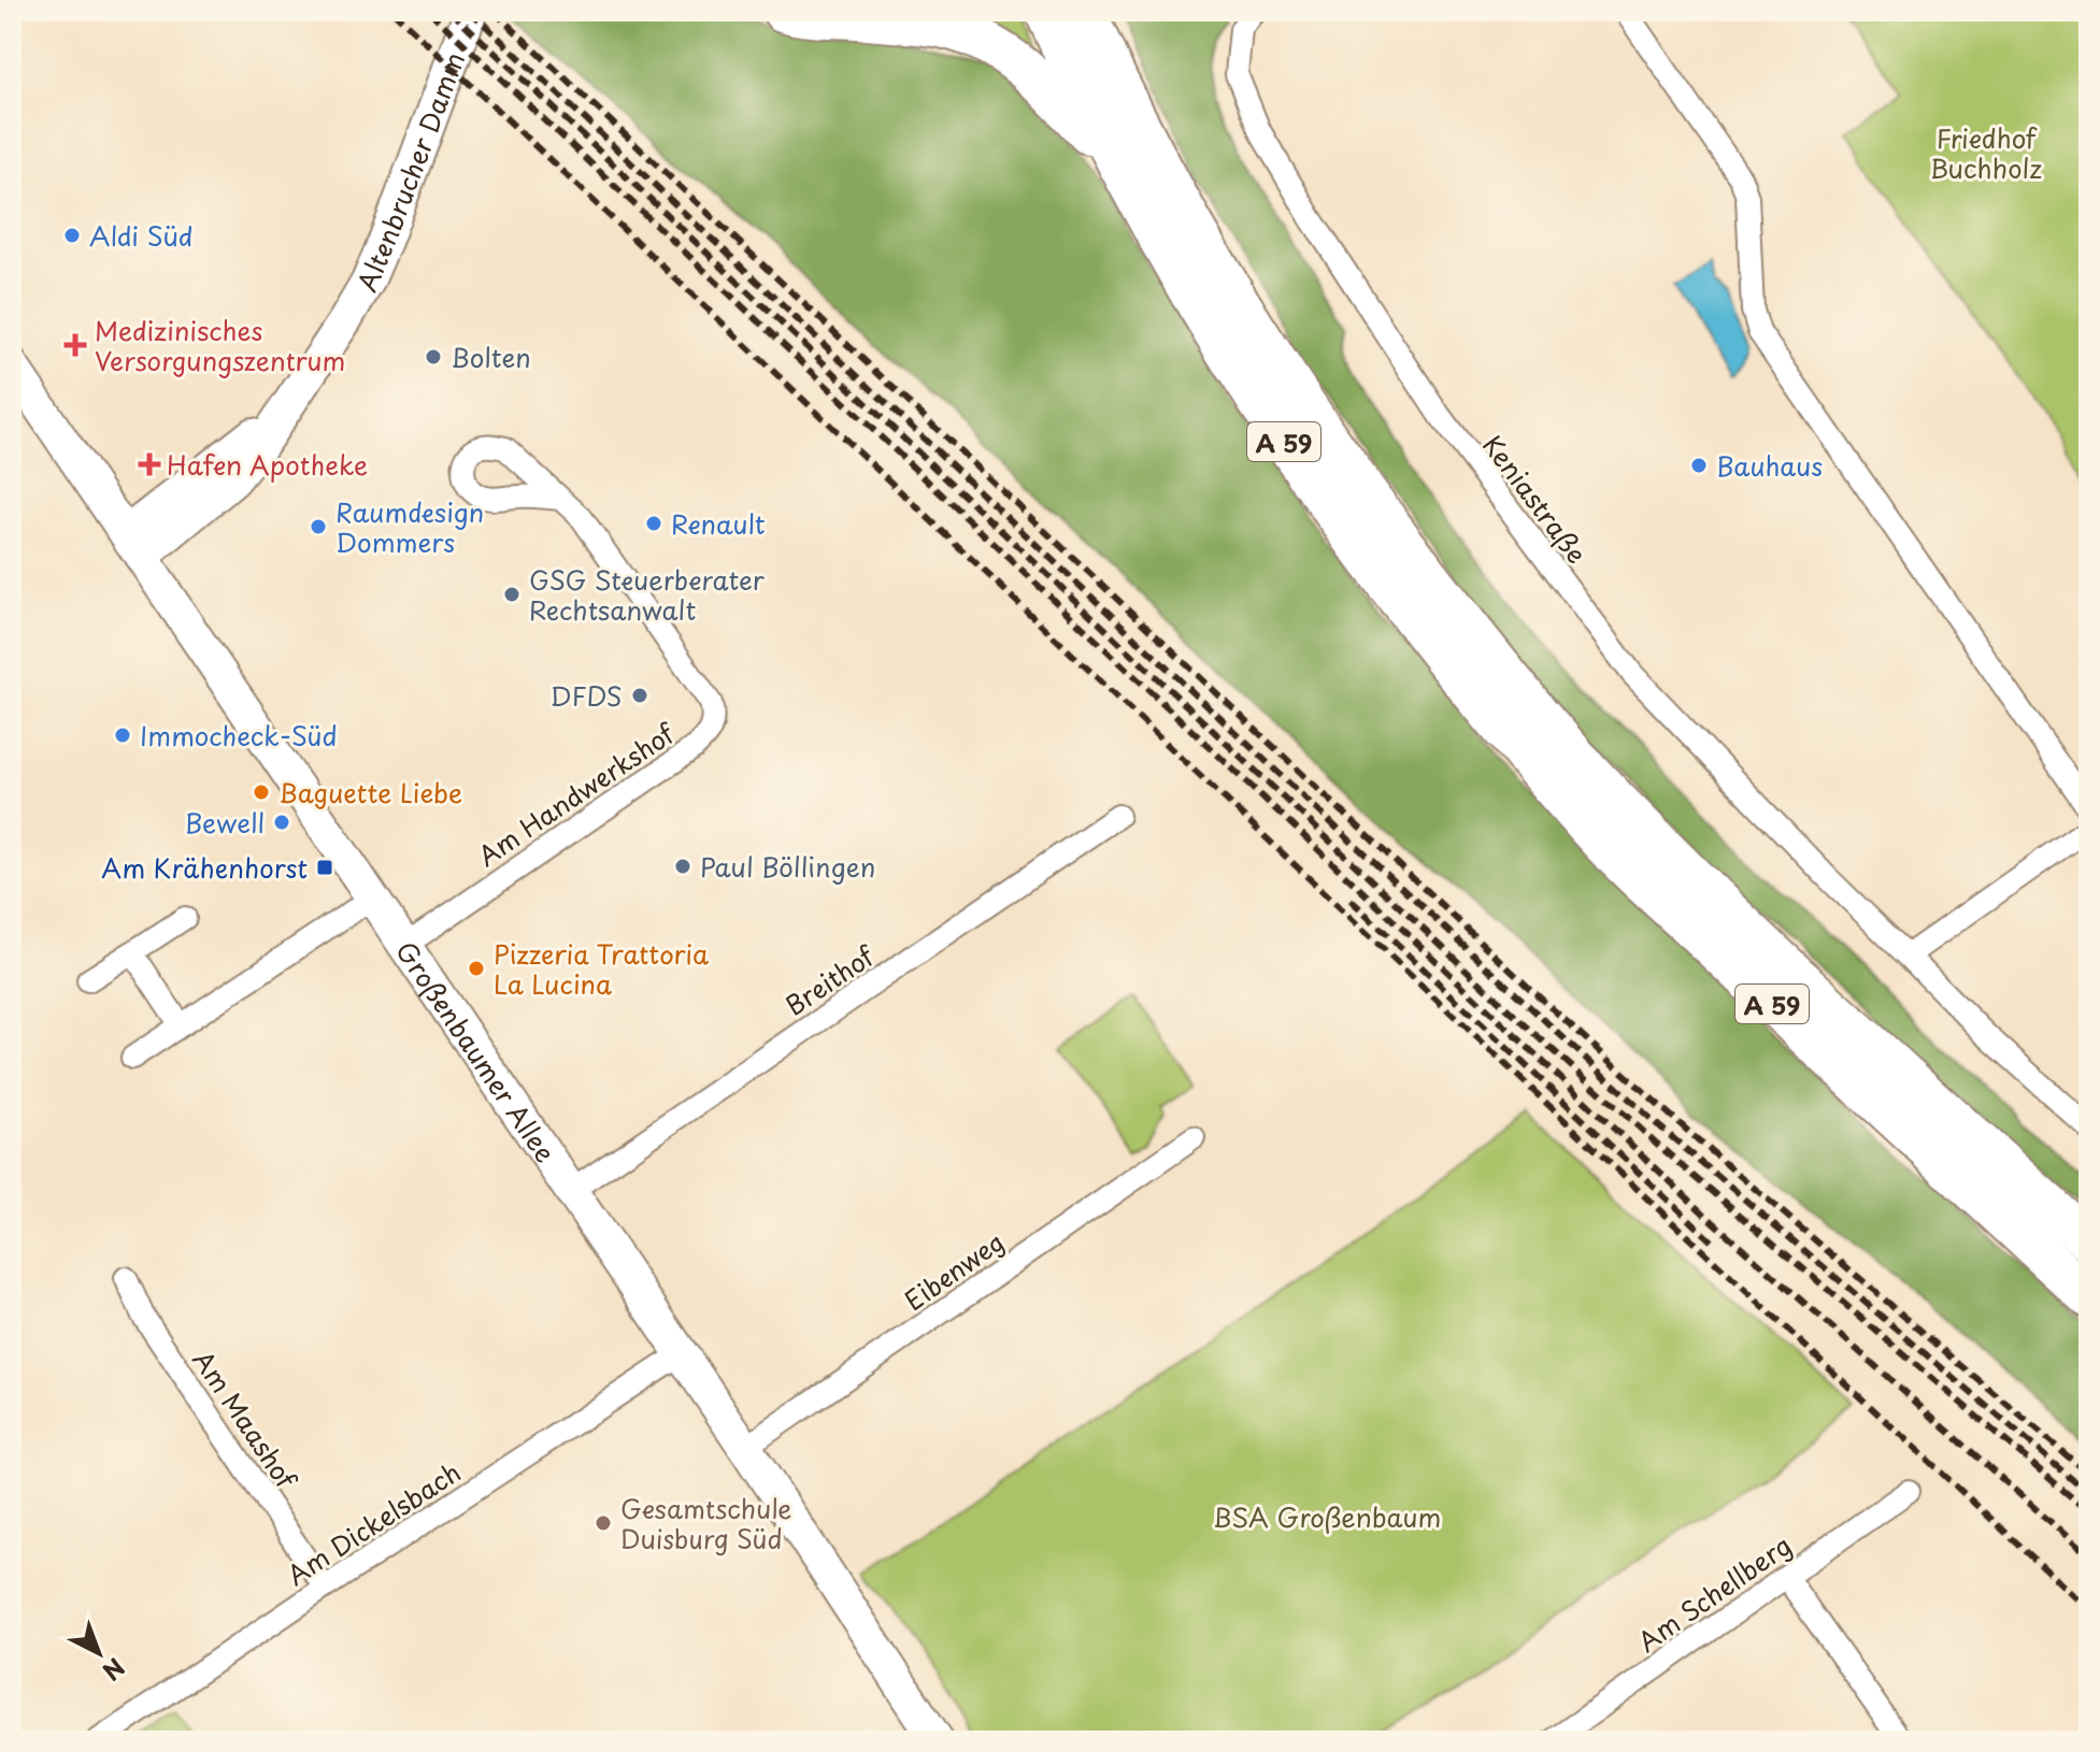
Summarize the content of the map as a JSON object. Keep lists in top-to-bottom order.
{
  "streets": {
    "highway": ["A 59"],
    "main road": ["Altenbrucher Damm", "Großenbaumer Allee"],
    "street": [
      "Keniastraße",
      "Am Handwerkshof",
      "Breithof",
      "Eibenweg",
      "Am Maashof",
      "Am Dickelsbach",
      "Am Schellberg"
    ]
  },
  "crossings": [
    ["Altenbrucher Damm", "Großenbaumer Allee"],
    ["Am Handwerkshof", "Großenbaumer Allee"],
    ["Breithof", "Großenbaumer Allee"],
    ["Großenbaumer Allee", "Eibenweg"],
    ["Großenbaumer Allee", "Am Dickelsbach"],
    ["Am Maashof", "Am Dickelsbach"]
  ],
  "parks": ["Friedhof Buchholz", "BSA Großenbaum"],
  "places": {
    "other": [
      "Aldi Süd",
      "Bolten",
      "Bauhaus",
      "Renault",
      "Raumdesign Dommers",
      "GSG Steuerberater Rechtsanwalt",
      "DFDS",
      "Immocheck-Süd",
      "Baguette Liebe",
      "Bewell",
      "Paul Böllingen",
      "Pizzeria Trattoria La Lucina",
      "Gesamtschule Duisburg Süd"
    ],
    "health": ["Medizinisches Versorgungszentrum", "Hafen Apotheke"],
    "transit": ["Am Krähenhorst"]
  },
  "north": "bottom right"
}
